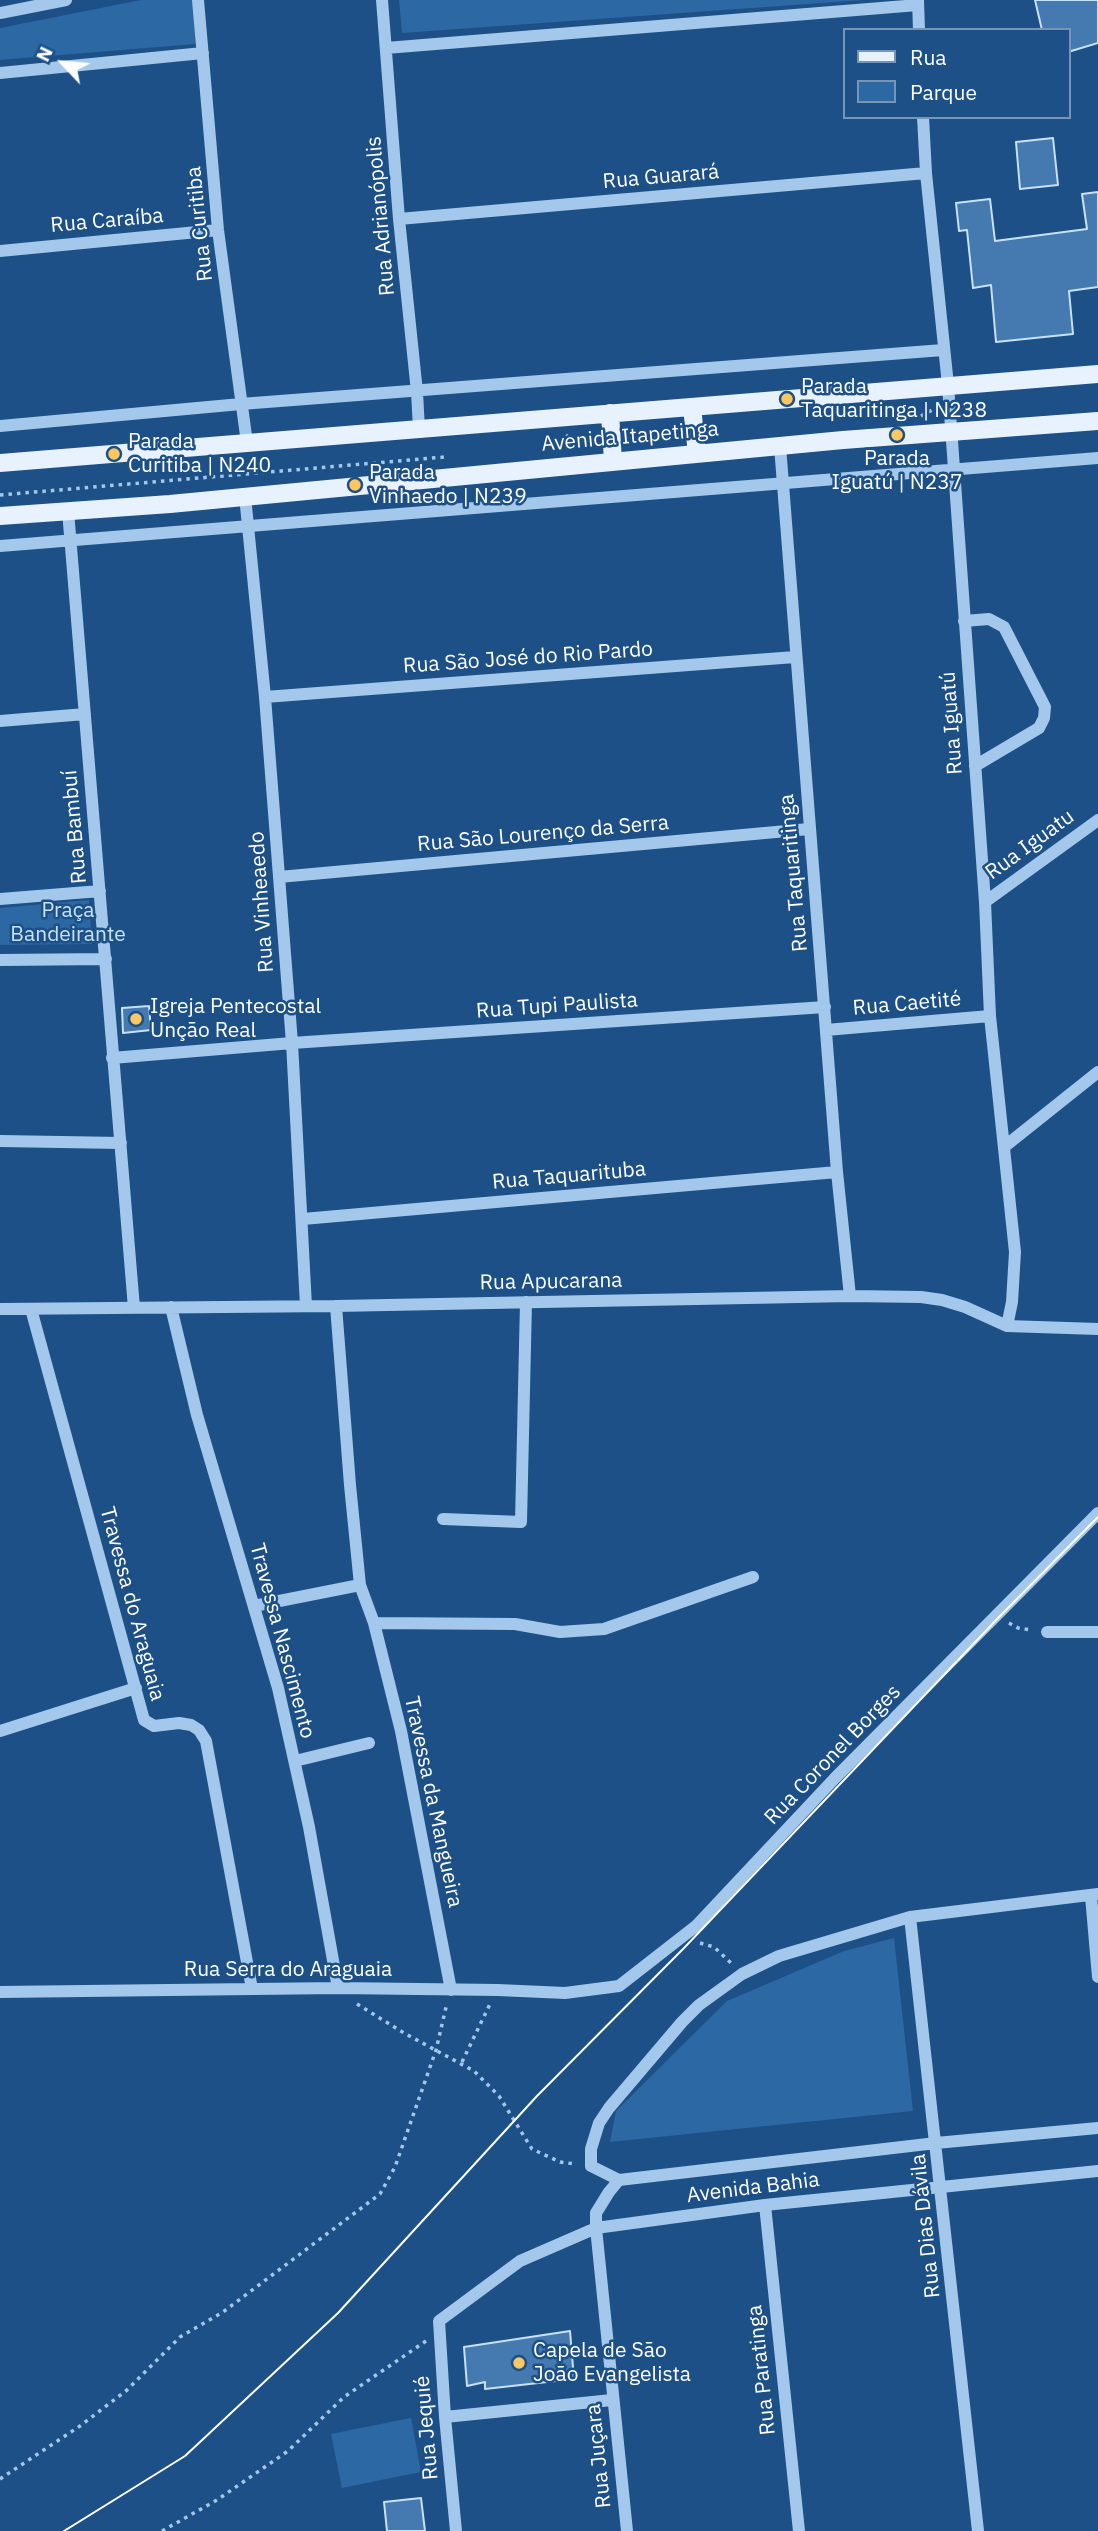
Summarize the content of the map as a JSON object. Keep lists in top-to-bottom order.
{
  "streets": {
    "main road": ["Avenida Itapetinga"],
    "street": [
      "Rua Guarará",
      "Rua Adrianópolis",
      "Rua Caraíba",
      "Rua Curitiba",
      "Rua São José do Rio Pardo",
      "Rua Iguatú",
      "Rua Bambuí",
      "Rua São Lourenço da Serra",
      "Rua Iguatu",
      "Rua Taquaritinga",
      "Rua Vinheaedo",
      "Rua Caetité",
      "Rua Tupi Paulista",
      "Rua Taquarituba",
      "Rua Apucarana",
      "Travessa do Araguaia",
      "Travessa Nascimento",
      "Rua Coronel Borges",
      "Travessa da Mangueira",
      "Rua Serra do Araguaia",
      "Avenida Bahia",
      "Rua Dias Dávila",
      "Rua Paratinga",
      "Rua Jequié",
      "Rua Juçara"
    ]
  },
  "crossings": [
    ["Rua Guarará", "Rua Adrianópolis"],
    ["Rua Guarará", "Rua Iguatú"],
    ["Rua Adrianópolis", "Avenida Itapetinga"],
    ["Rua Caraíba", "Rua Curitiba"],
    ["Rua Curitiba", "Avenida Itapetinga"],
    ["Avenida Itapetinga", "Rua Iguatú"],
    ["Avenida Itapetinga", "Rua Bambuí"],
    ["Avenida Itapetinga", "Rua Taquaritinga"],
    ["Avenida Itapetinga", "Rua Vinheaedo"],
    ["Rua São José do Rio Pardo", "Rua Taquaritinga"],
    ["Rua São José do Rio Pardo", "Rua Vinheaedo"],
    ["Rua Iguatú", "Rua Iguatu"],
    ["Rua Iguatú", "Rua Caetité"],
    ["Rua Iguatú", "Rua Apucarana"],
    ["Rua Bambuí", "Rua Tupi Paulista"],
    ["Rua Bambuí", "Rua Apucarana"],
    ["Rua São Lourenço da Serra", "Rua Taquaritinga"],
    ["Rua São Lourenço da Serra", "Rua Vinheaedo"],
    ["Rua Taquaritinga", "Rua Caetité"],
    ["Rua Taquaritinga", "Rua Tupi Paulista"],
    ["Rua Taquaritinga", "Rua Taquarituba"],
    ["Rua Taquaritinga", "Rua Apucarana"],
    ["Rua Vinheaedo", "Rua Tupi Paulista"],
    ["Rua Vinheaedo", "Rua Taquarituba"],
    ["Rua Vinheaedo", "Rua Apucarana"],
    ["Rua Apucarana", "Travessa do Araguaia"],
    ["Rua Apucarana", "Travessa Nascimento"],
    ["Rua Apucarana", "Travessa da Mangueira"],
    ["Travessa do Araguaia", "Rua Serra do Araguaia"],
    ["Travessa Nascimento", "Rua Serra do Araguaia"],
    ["Rua Coronel Borges", "Rua Serra do Araguaia"],
    ["Travessa da Mangueira", "Rua Serra do Araguaia"],
    ["Avenida Bahia", "Rua Dias Dávila"],
    ["Avenida Bahia", "Rua Paratinga"],
    ["Avenida Bahia", "Rua Jequié"],
    ["Avenida Bahia", "Rua Juçara"]
  ],
  "parks": ["Praça Bandeirante"],
  "places": [
    "Parada Taquaritinga | N238",
    "Parada Iguatú | N237",
    "Parada Curitiba | N240",
    "Parada Vinhaedo | N239",
    "Igreja Pentecostal Unção Real",
    "Capela de São João Evangelista"
  ],
  "legend": ["Rua", "Parque"],
  "north": "top left"
}
